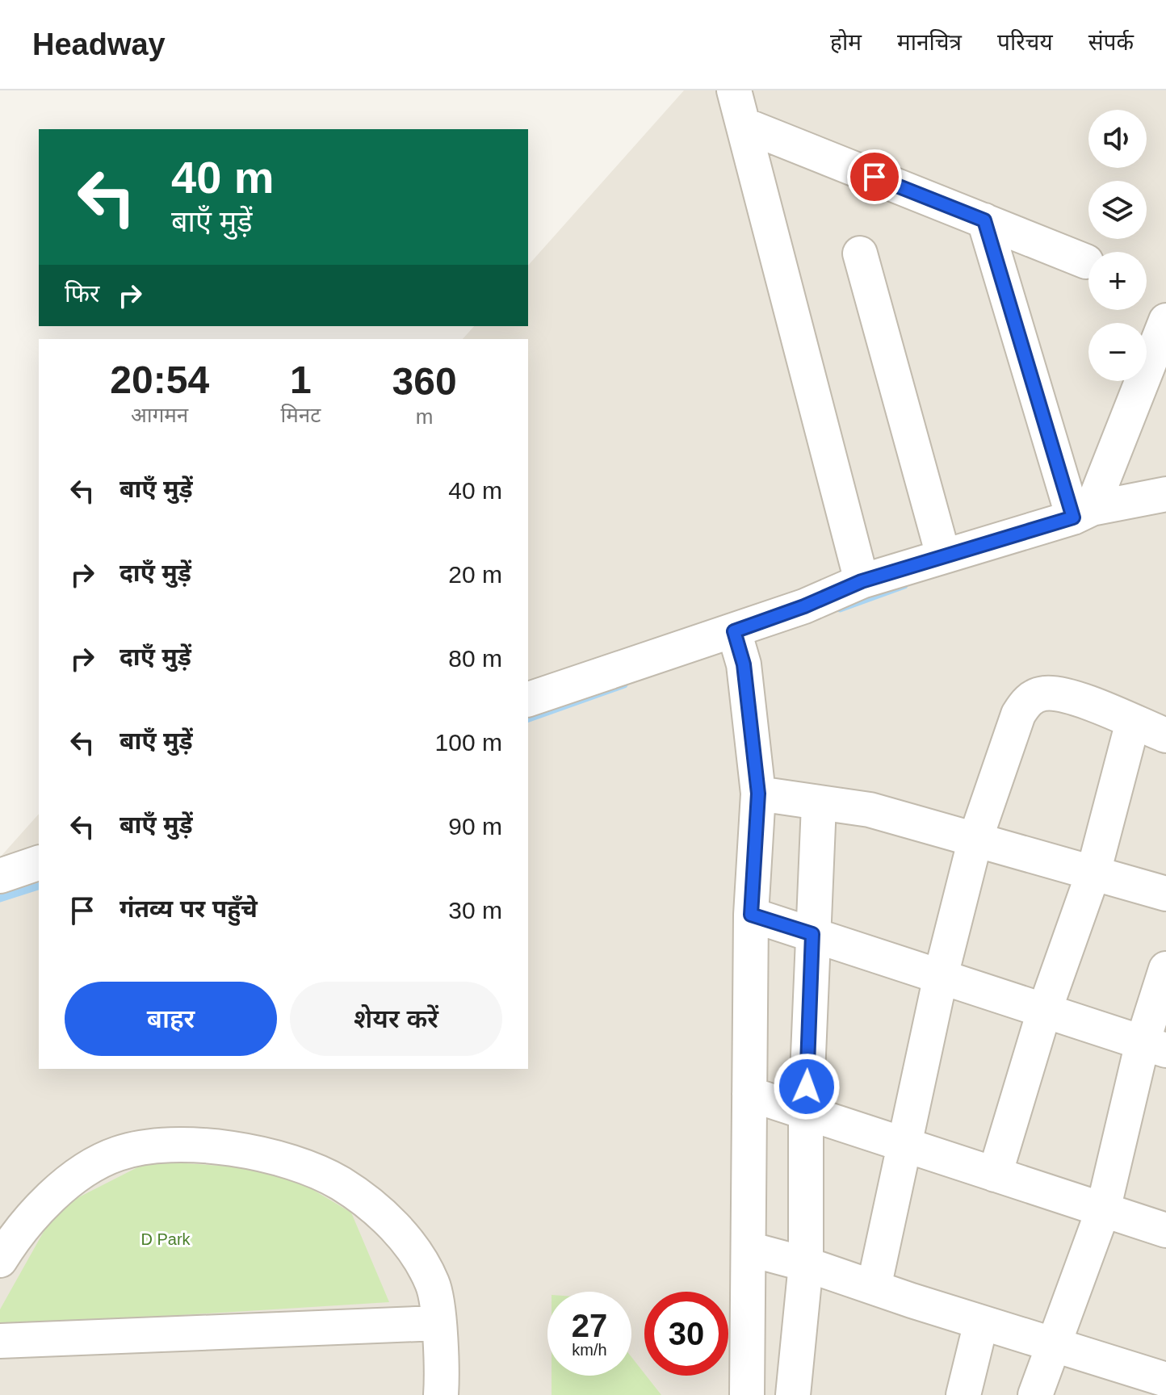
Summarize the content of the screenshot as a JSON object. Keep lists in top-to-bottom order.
{
  "parks": ["D Park"],
  "page": {
    "header": "Headway",
    "nav": [
      "होम",
      "मानचित्र",
      "परिचय",
      "संपर्क"
    ],
    "map_buttons": ["+", "−"],
    "turn": ["40 m", "बाएँ मुड़ें"],
    "then": "फिर",
    "eta": [
      "20:54",
      "आगमन",
      "1",
      "मिनट",
      "360",
      "m"
    ],
    "list": [
      {
        "name": "बाएँ मुड़ें",
        "value": "40 m"
      },
      {
        "name": "दाएँ मुड़ें",
        "value": "20 m"
      },
      {
        "name": "दाएँ मुड़ें",
        "value": "80 m"
      },
      {
        "name": "बाएँ मुड़ें",
        "value": "100 m"
      },
      {
        "name": "बाएँ मुड़ें",
        "value": "90 m"
      },
      {
        "name": "गंतव्य पर पहुँचे",
        "value": "30 m"
      }
    ],
    "buttons": ["बाहर", "शेयर करें"],
    "speed": "27 km/h",
    "limit": "30"
  }
}
